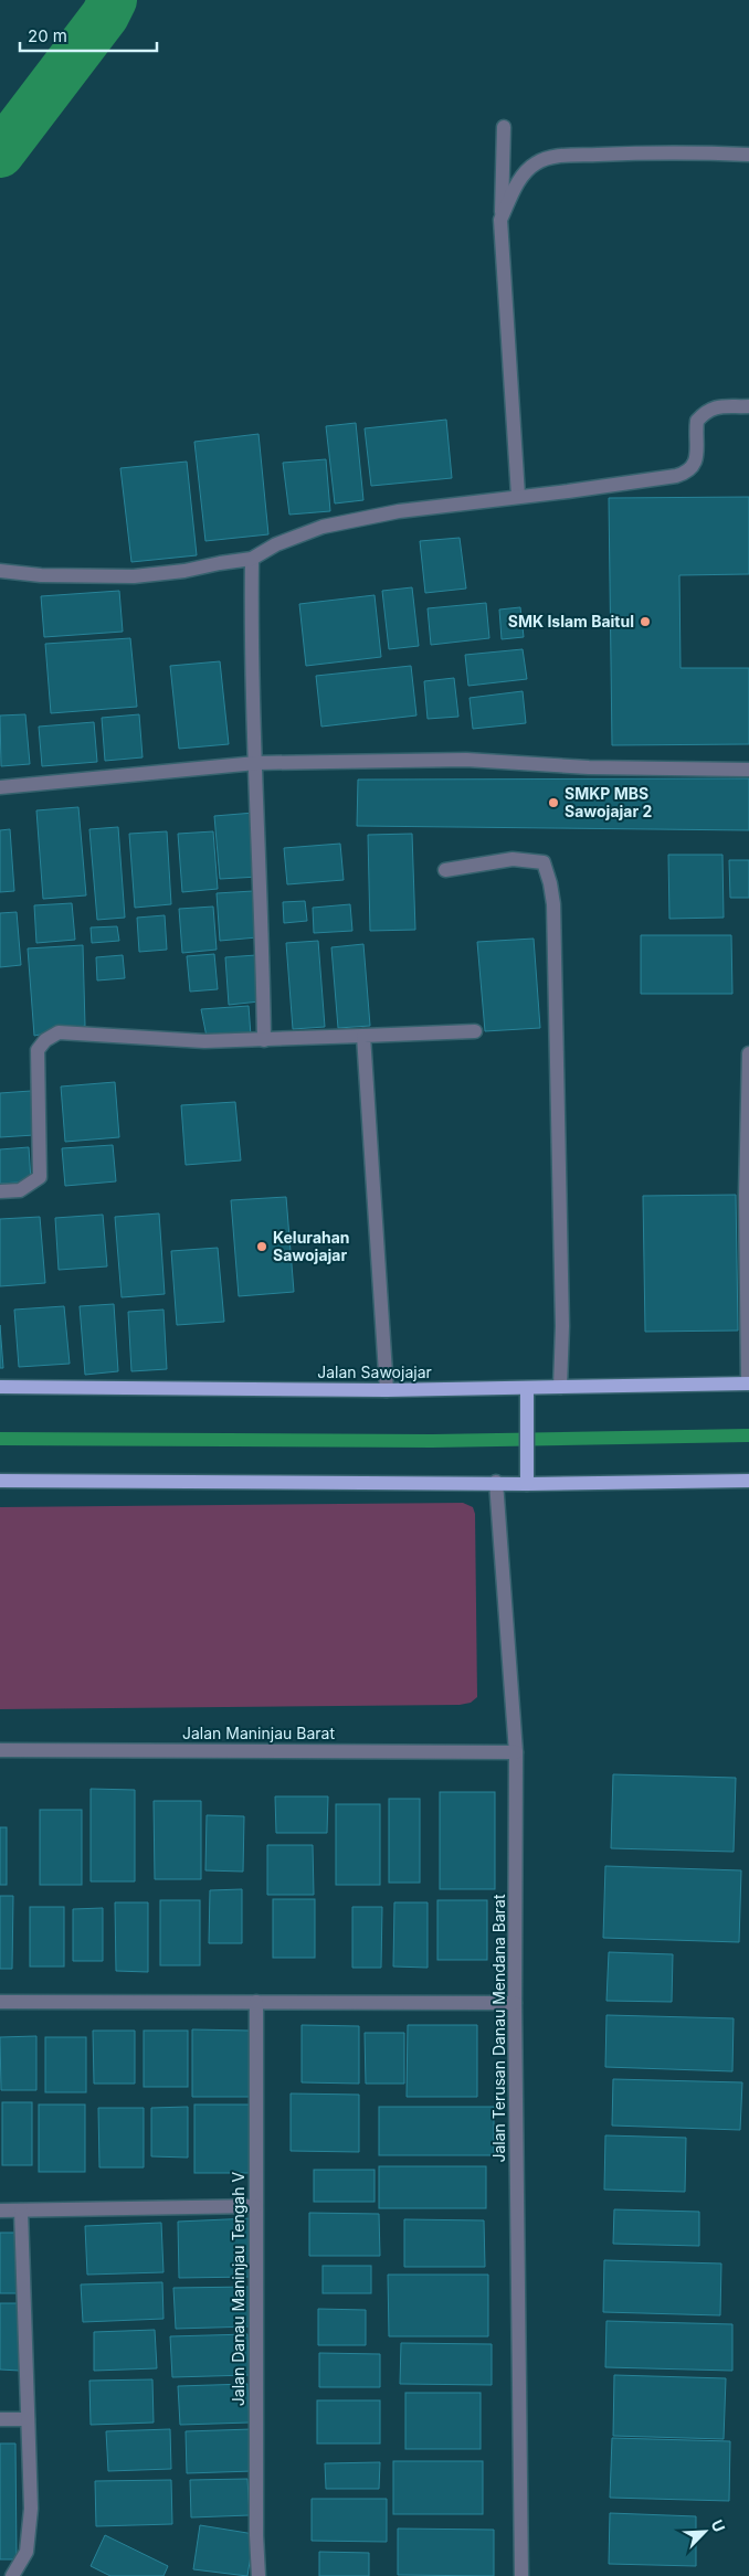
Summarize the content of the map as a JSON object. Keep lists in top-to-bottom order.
{
  "streets": {
    "main road": ["Jalan Sawojajar"],
    "street": ["Jalan Maninjau Barat", "Jalan Terusan Danau Mendana Barat", "Jalan Danau Maninjau Tengah V"]
  },
  "crossings": [
    ["Jalan Maninjau Barat", "Jalan Terusan Danau Mendana Barat"]
  ],
  "places": ["SMK Islam Baitul", "SMKP MBS Sawojajar 2", "Kelurahan Sawojajar"],
  "scale_bar": "20 m",
  "north": "top right"
}
